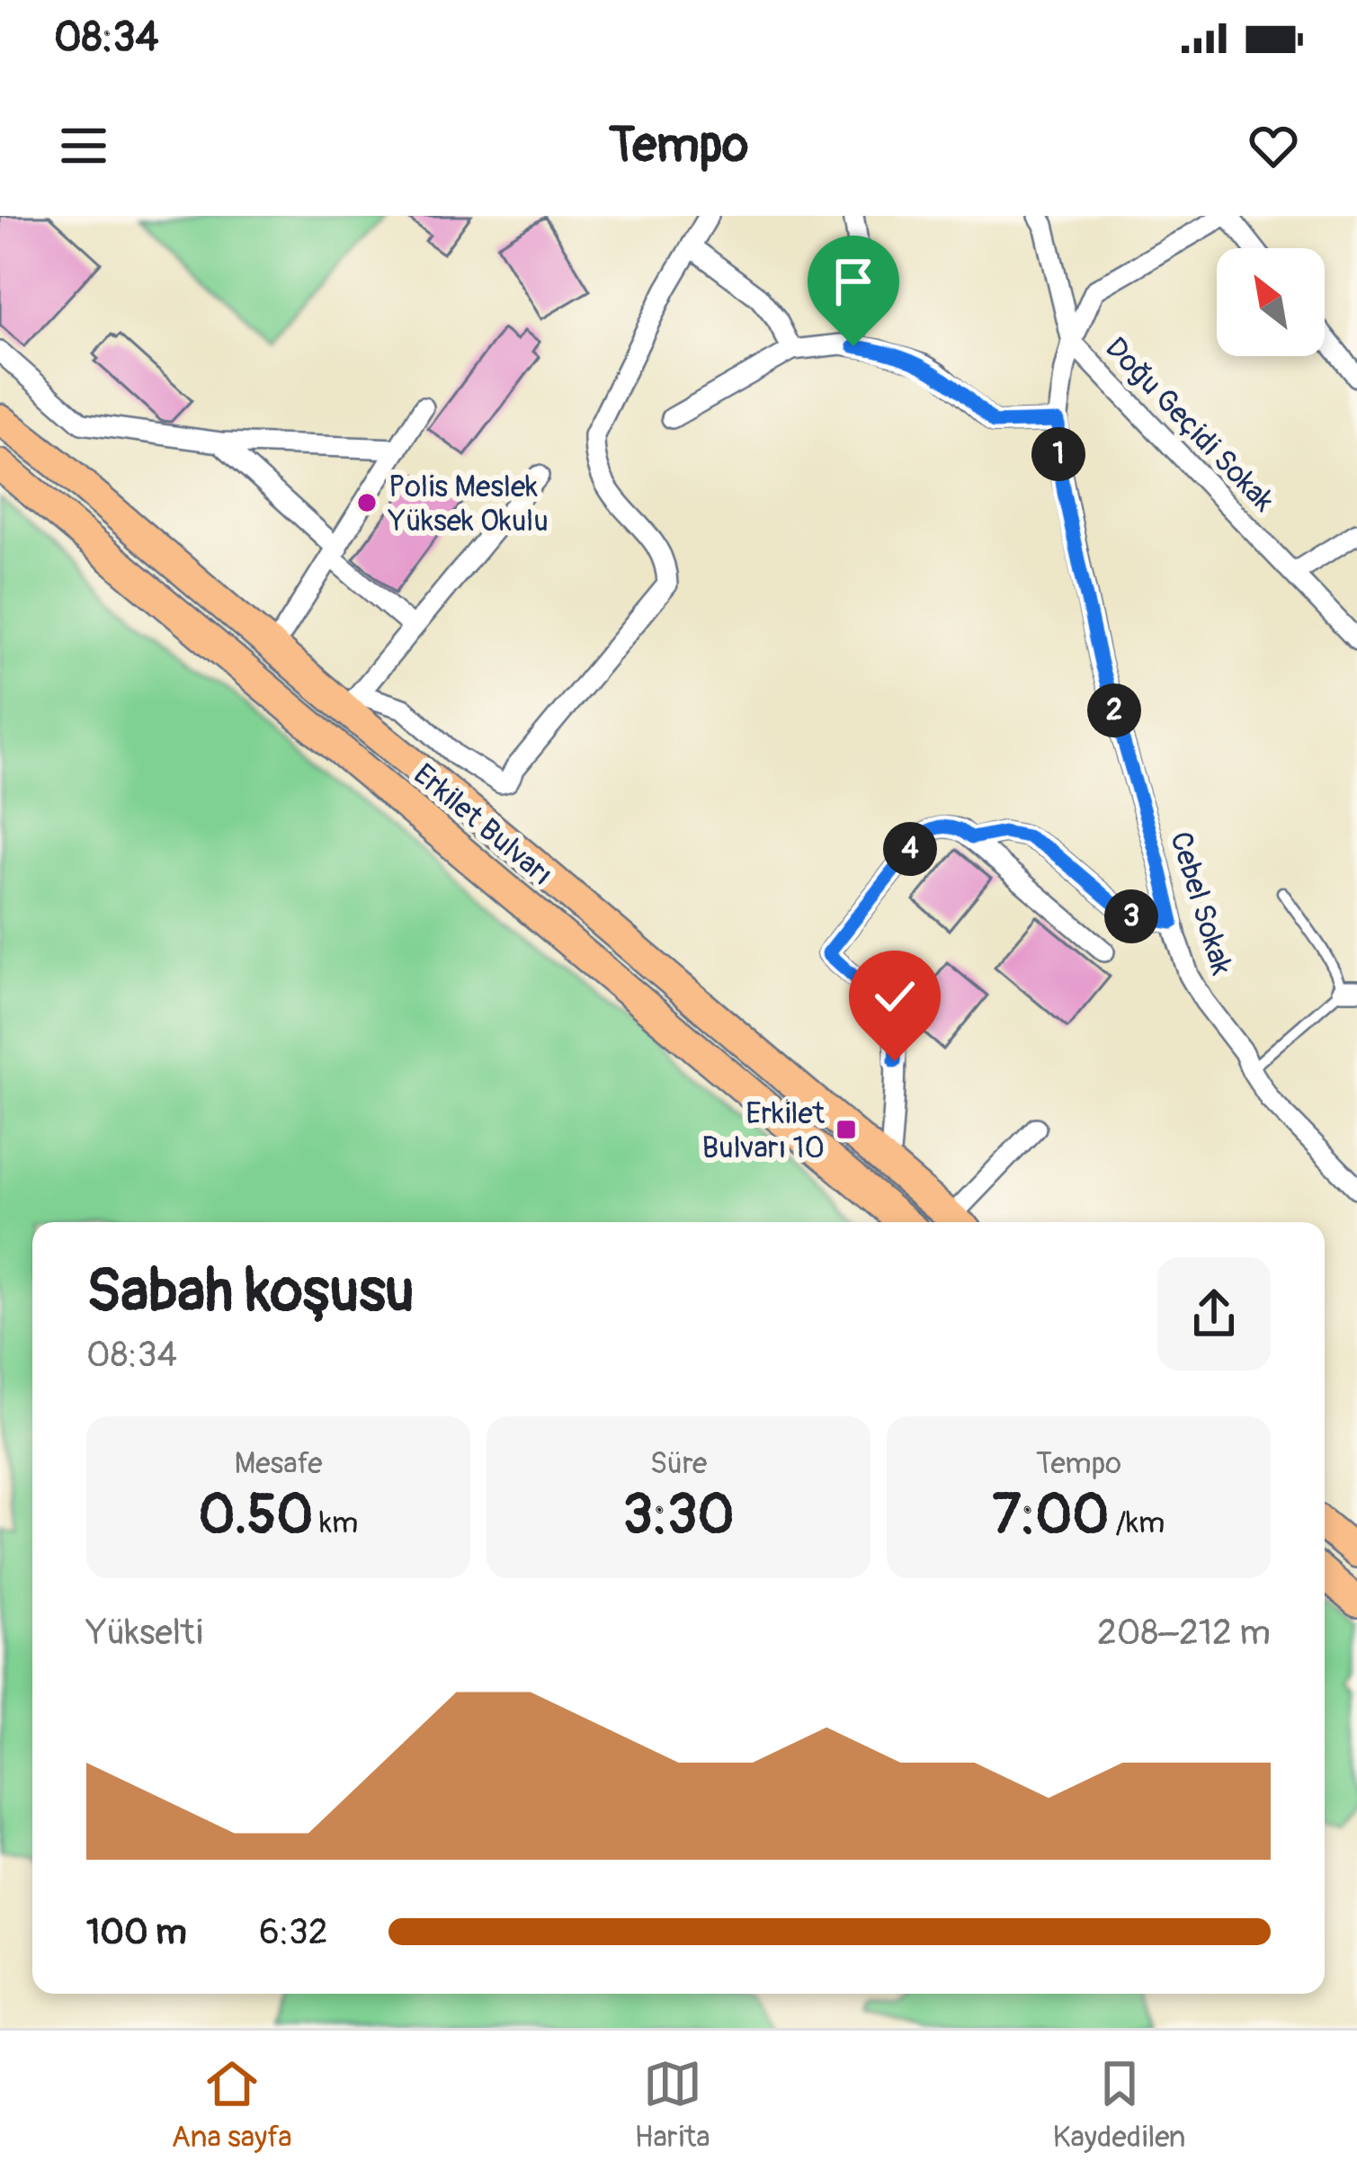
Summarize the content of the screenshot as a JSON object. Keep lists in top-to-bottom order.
{
  "streets": {
    "main road": ["Erkilet Bulvarı"],
    "street": ["Doğu Geçidi Sokak", "Cebel Sokak"]
  },
  "crossings": [
    ["Doğu Geçidi Sokak", "Cebel Sokak"]
  ],
  "places": {
    "other": ["Polis Meslek Yüksek Okulu"],
    "transit": ["Erkilet Bulvarı 10"]
  },
  "north": "top left",
  "page": {
    "status": "08:34",
    "header": "Tempo",
    "pins": [
      "1",
      "2",
      "4",
      "3"
    ],
    "heading": ["Sabah koşusu", "08:34"],
    "stats": [
      ["Mesafe", "0.50 km"],
      ["Süre", "3:30"],
      ["Tempo", "7:00 /km"]
    ],
    "chart": ["Yükselti", "208–212 m"],
    "list": [
      {
        "name": "100 m",
        "note": "6:32"
      }
    ],
    "tabs": ["Ana sayfa", "Harita", "Kaydedilen"]
  }
}
